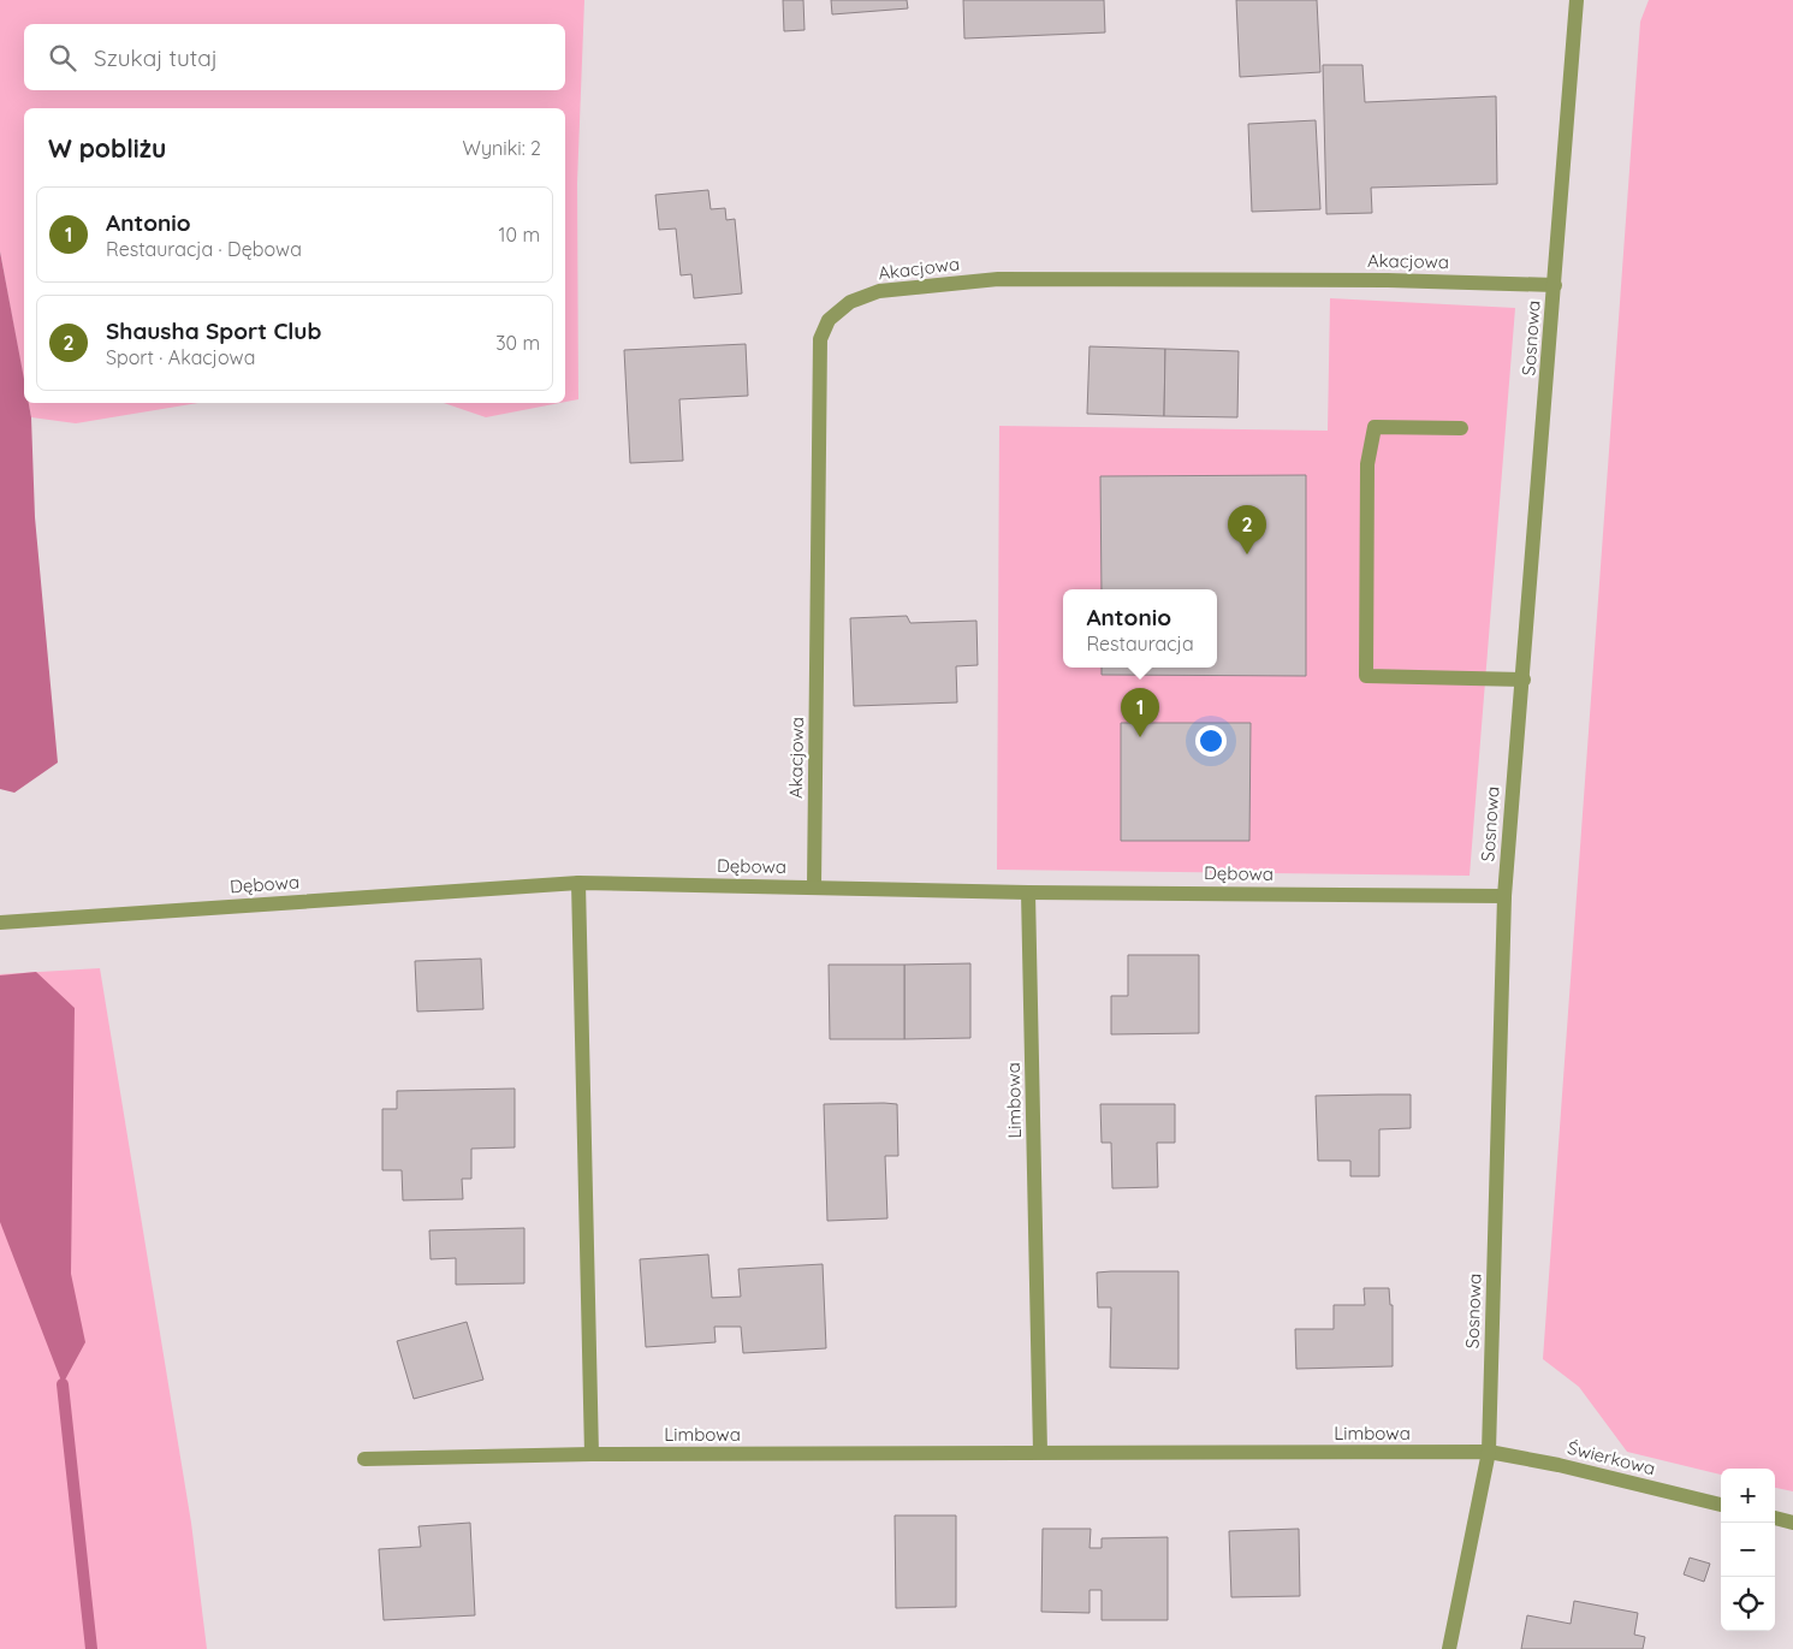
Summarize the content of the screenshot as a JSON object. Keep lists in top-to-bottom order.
{
  "streets": {
    "street": [
      "Akacjowa",
      "Sosnowa",
      "Dębowa",
      "Limbowa",
      "Świerkowa"
    ]
  },
  "crossings": [
    ["Akacjowa", "Sosnowa"],
    ["Akacjowa", "Dębowa"],
    ["Sosnowa", "Dębowa"],
    ["Sosnowa", "Limbowa"],
    ["Sosnowa", "Świerkowa"],
    ["Dębowa", "Limbowa"],
    ["Limbowa", "Świerkowa"]
  ],
  "page": {
    "search": "Szukaj tutaj",
    "heading": ["W pobliżu", "Wyniki: 2"],
    "list": [
      {
        "mark": "1",
        "name": "Antonio",
        "note": "Restauracja · Dębowa",
        "value": "10 m"
      },
      {
        "mark": "2",
        "name": "Shausha Sport Club",
        "note": "Sport · Akacjowa",
        "value": "30 m"
      }
    ],
    "pins": ["2", "1"],
    "popup": ["Antonio", "Restauracja"],
    "map_buttons": ["+", "−"]
  }
}
